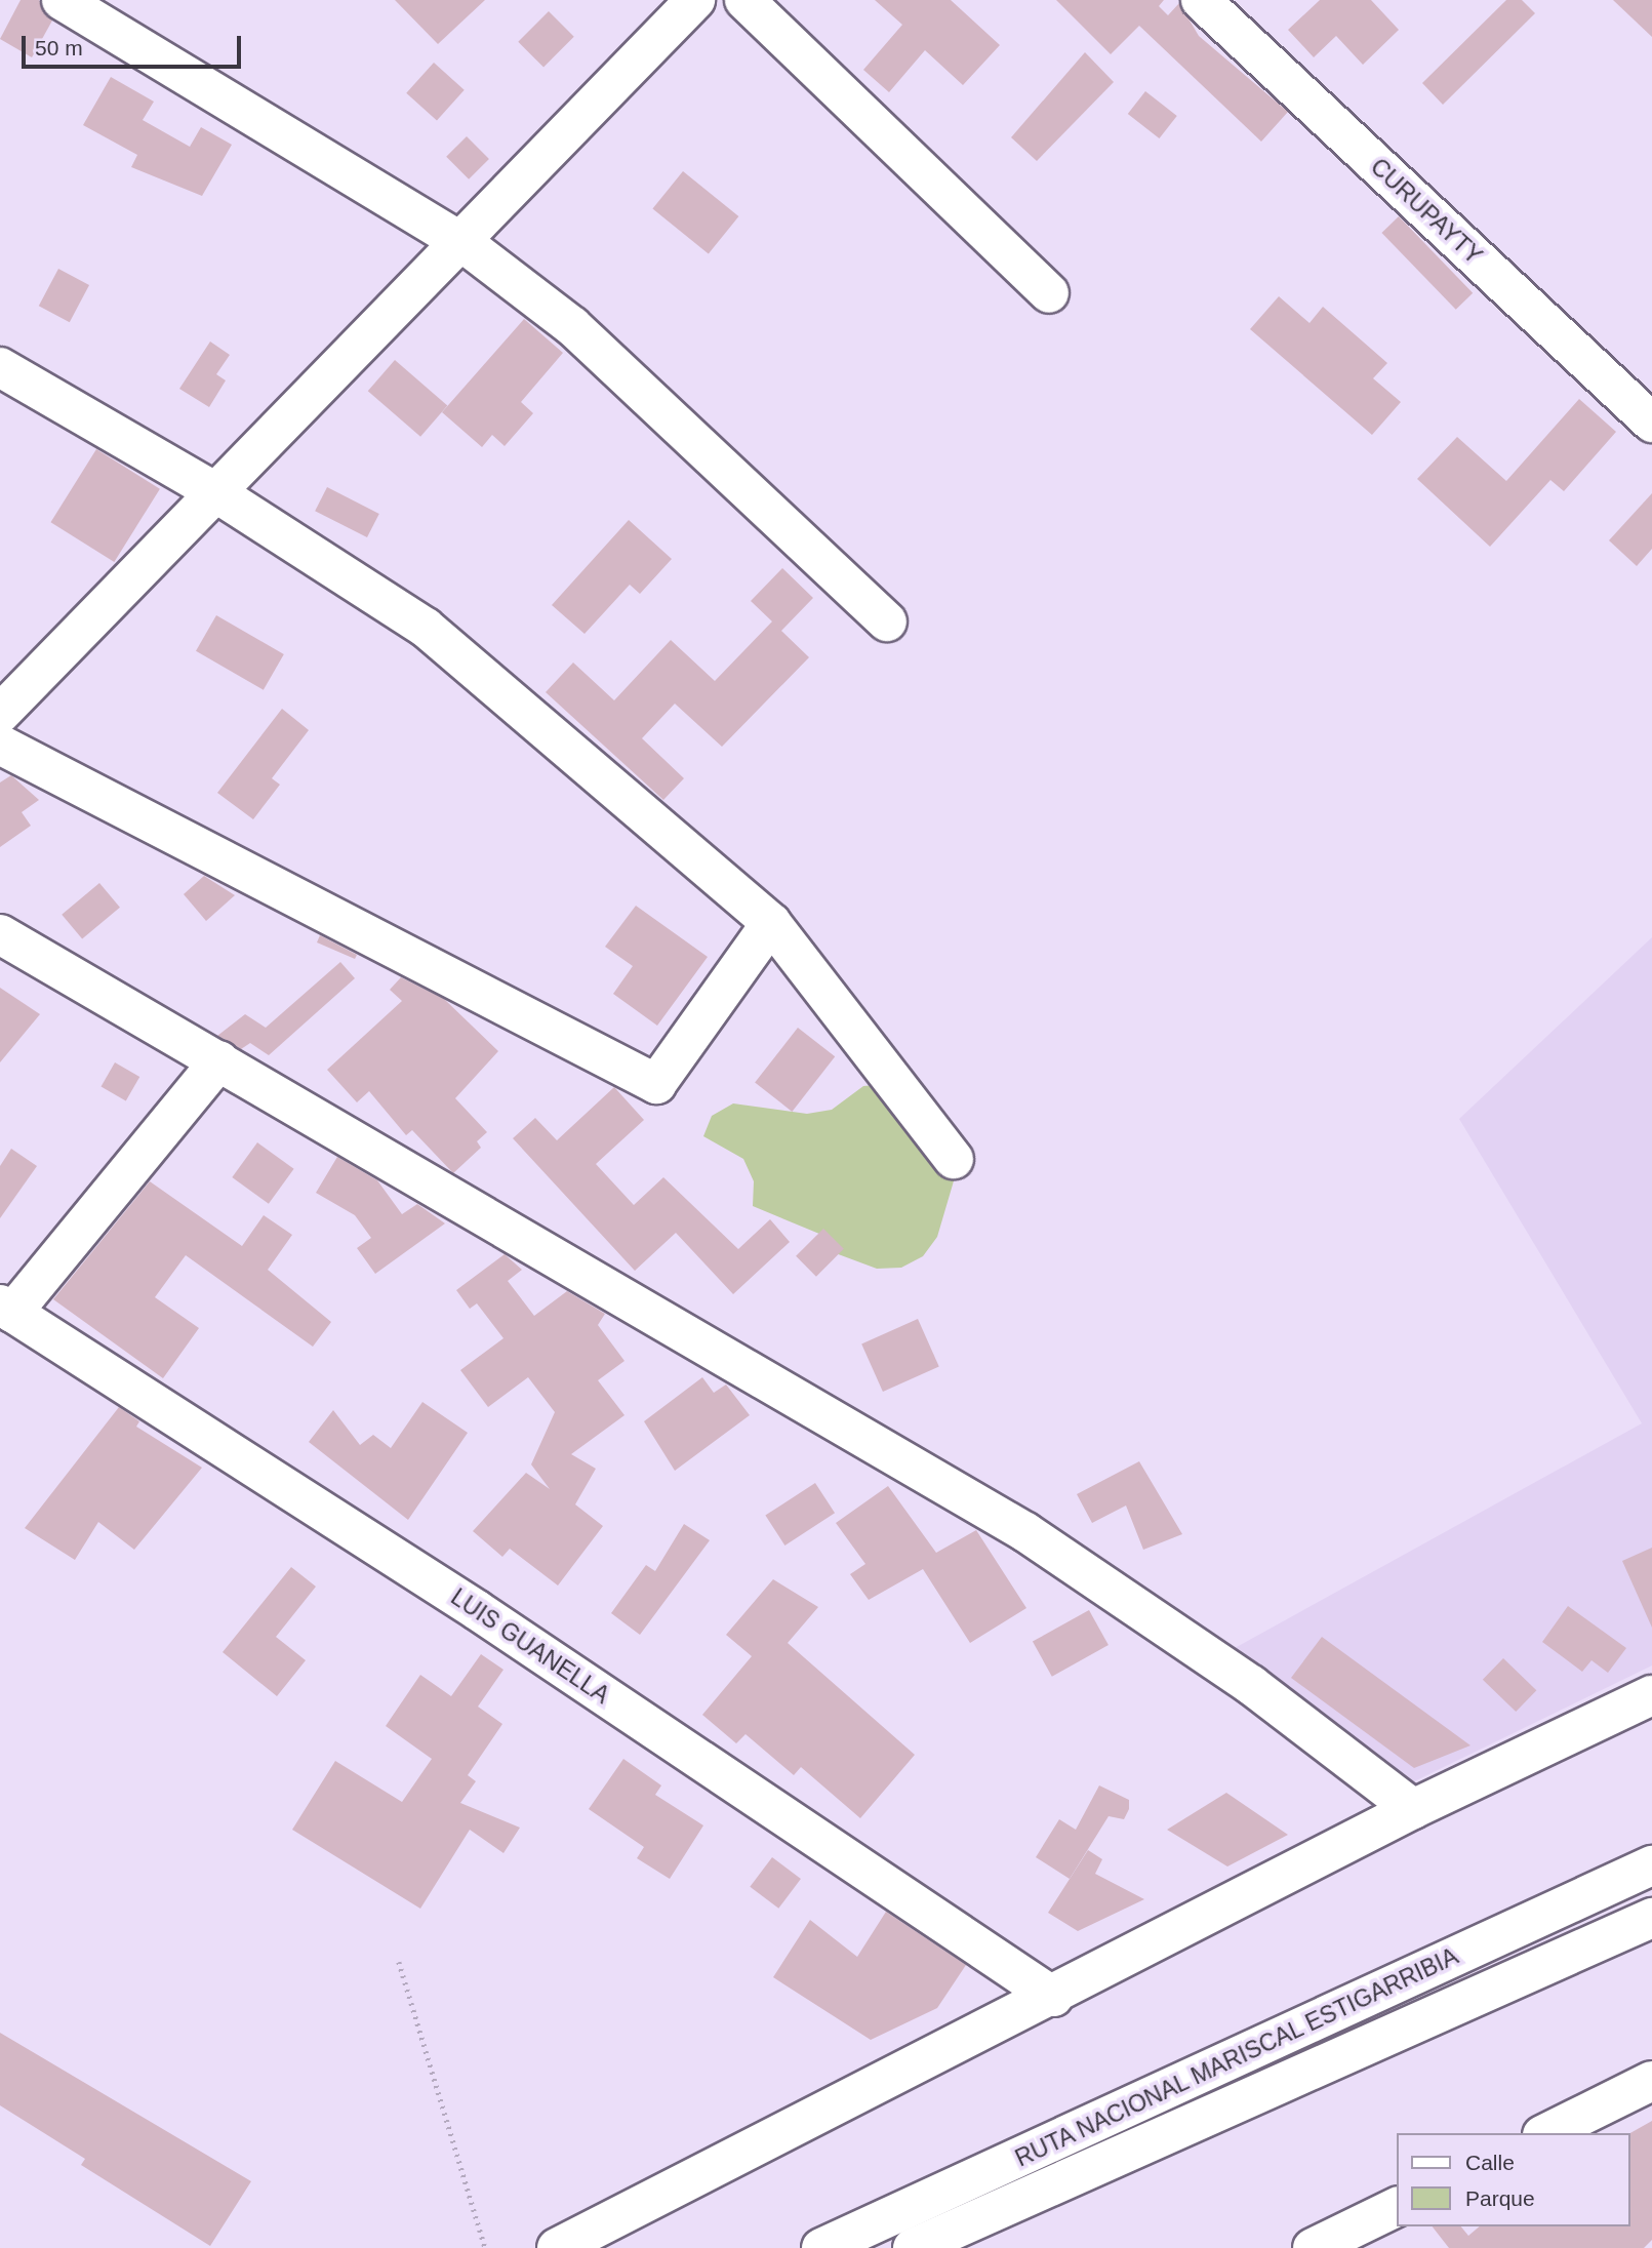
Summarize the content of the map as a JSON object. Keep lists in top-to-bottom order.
{
  "streets": {
    "main road": ["CURUPAYTY", "LUIS GUANELLA", "RUTA NACIONAL MARISCAL ESTIGARRIBIA"]
  },
  "legend": ["Calle", "Parque"],
  "scale_bar": "50 m"
}
